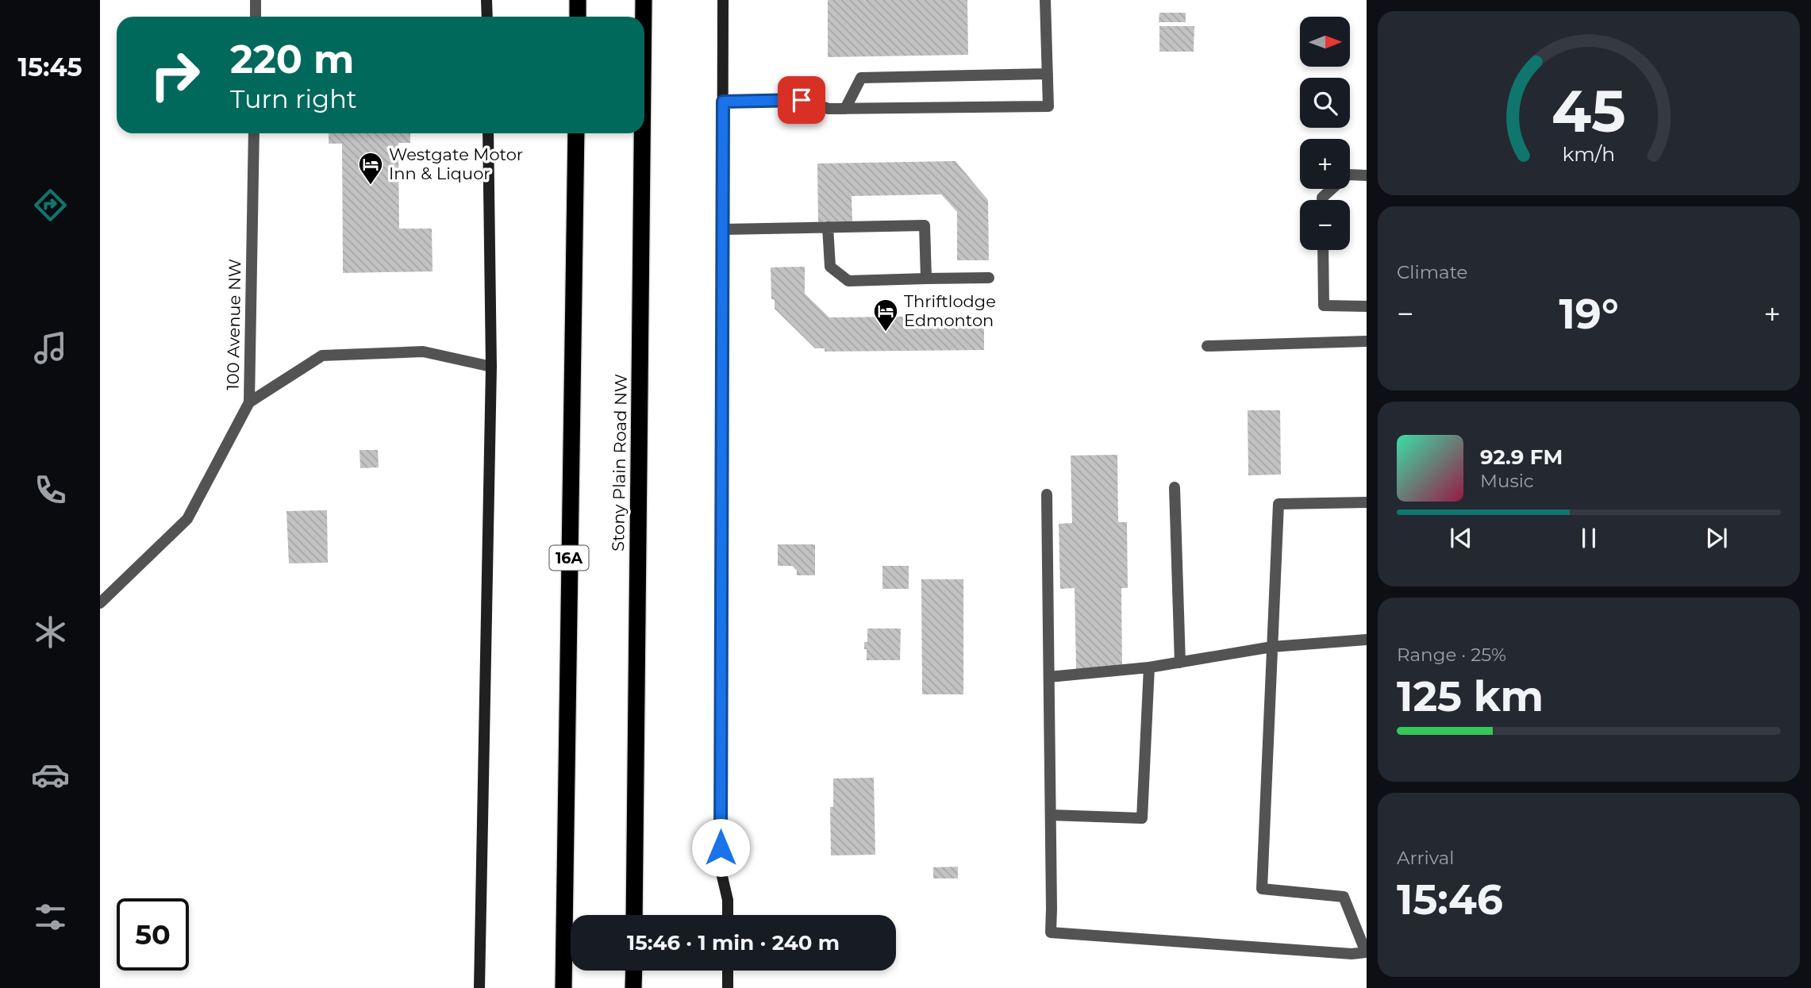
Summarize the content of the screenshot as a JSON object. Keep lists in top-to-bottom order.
{
  "streets": {
    "highway": ["Stony Plain Road NW", "16A"],
    "street": ["100 Avenue NW"]
  },
  "places": {
    "hotel": ["Westgate Motor Inn & Liquor", "Thriftlodge Edmonton"]
  },
  "north": "right",
  "page": {
    "tabs": "15:45",
    "map_buttons": ["+", "−"],
    "turn": ["220 m", "Turn right"],
    "tile": [
      "Climate",
      ["Range · 25%", "125 km"],
      ["Arrival", "15:46"]
    ],
    "heat": ["−", "19°", "+"],
    "song": ["92.9 FM", "Music"],
    "limit": "50",
    "trip": "15:46 · 1 min · 240 m",
    "gauge": ["45", "km/h"]
  }
}
